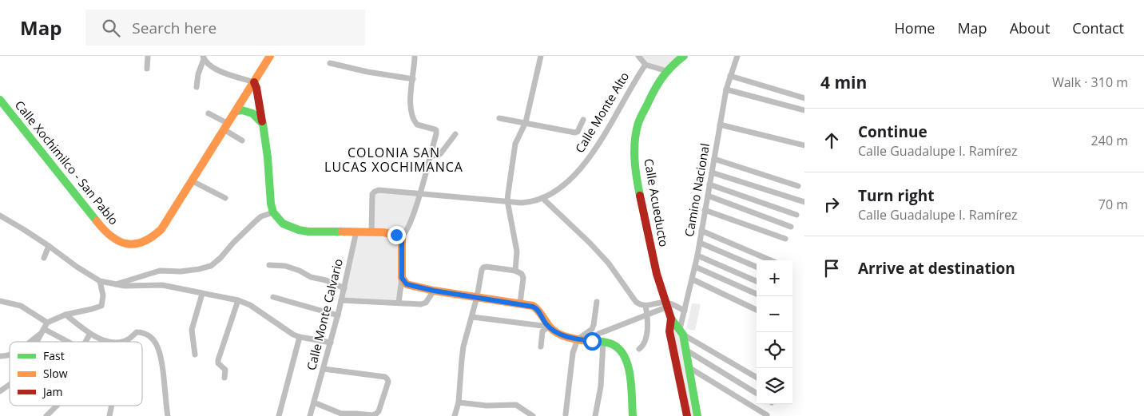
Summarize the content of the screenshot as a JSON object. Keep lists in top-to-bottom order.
{
  "streets": {
    "street": [
      "Calle Monte Alto",
      "Calle Xochimilco - San Pablo",
      "Camino Nacional",
      "Calle Acueducto",
      "Calle Monte Calvario"
    ]
  },
  "crossings": [
    ["Camino Nacional", "Calle Acueducto"]
  ],
  "districts": ["COLONIA SAN LUCAS XOCHIMANCA"],
  "legend": ["Fast", "Slow", "Jam"],
  "page": {
    "header": "Map",
    "search": "Search here",
    "nav": [
      "Home",
      "Map",
      "About",
      "Contact"
    ],
    "heading": ["4 min", "Walk · 310 m"],
    "list": [
      ["Continue", "Calle Guadalupe I. Ramírez", "240 m"],
      ["Turn right", "Calle Guadalupe I. Ramírez", "70 m"],
      "Arrive at destination"
    ],
    "map_buttons": ["+", "−"]
  }
}
